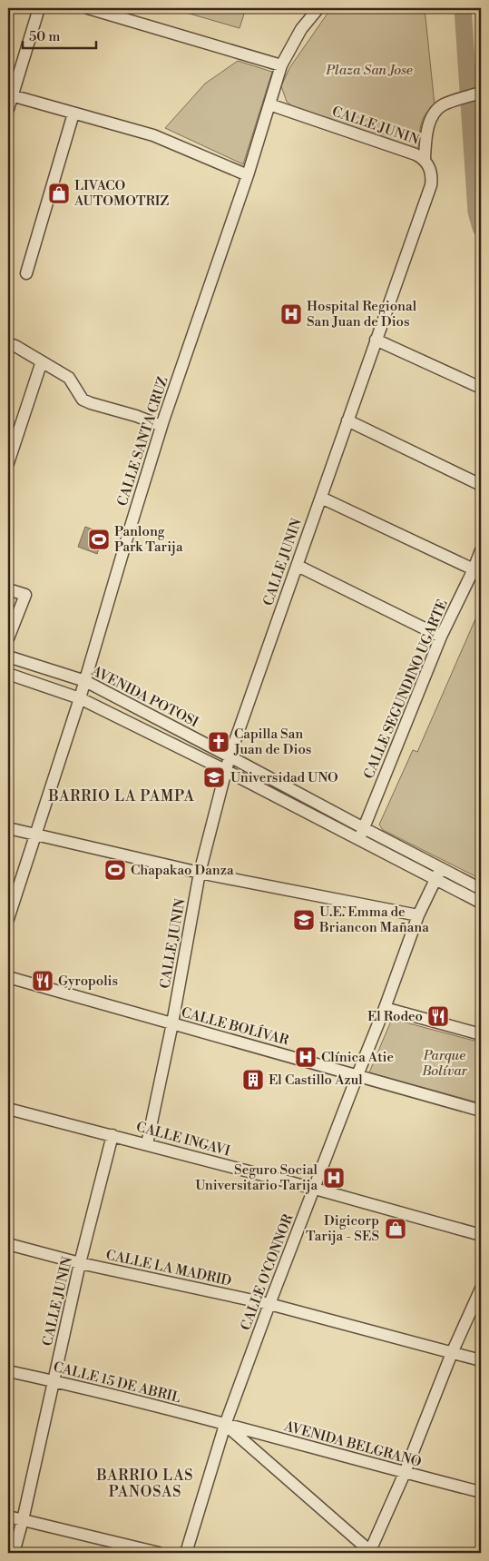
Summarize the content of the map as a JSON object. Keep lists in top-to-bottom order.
{
  "streets": {
    "street": [
      "CALLE JUNIN",
      "CALLE SANTA CRUZ",
      "CALLE SEGUNDINO UGARTE",
      "AVENIDA POTOSI",
      "CALLE BOLÍVAR",
      "CALLE INGAVI",
      "CALLE LA MADRID",
      "CALLE O'CONNOR",
      "CALLE 15 DE ABRIL",
      "AVENIDA BELGRANO"
    ]
  },
  "crossings": [
    ["CALLE JUNIN", "CALLE SANTA CRUZ"],
    ["CALLE JUNIN", "AVENIDA POTOSI"],
    ["CALLE JUNIN", "CALLE BOLÍVAR"],
    ["CALLE JUNIN", "CALLE INGAVI"],
    ["CALLE JUNIN", "CALLE LA MADRID"],
    ["CALLE JUNIN", "CALLE 15 DE ABRIL"],
    ["CALLE SANTA CRUZ", "AVENIDA POTOSI"],
    ["CALLE SEGUNDINO UGARTE", "AVENIDA POTOSI"],
    ["AVENIDA POTOSI", "CALLE O'CONNOR"],
    ["CALLE BOLÍVAR", "CALLE O'CONNOR"],
    ["CALLE INGAVI", "CALLE O'CONNOR"],
    ["CALLE LA MADRID", "CALLE O'CONNOR"],
    ["CALLE O'CONNOR", "CALLE 15 DE ABRIL"],
    ["CALLE O'CONNOR", "AVENIDA BELGRANO"],
    ["CALLE 15 DE ABRIL", "AVENIDA BELGRANO"]
  ],
  "districts": ["BARRIO LA PAMPA", "BARRIO LAS PANOSAS"],
  "parks": ["Plaza San Jose", "Parque Bolívar"],
  "places": {
    "shop": ["LIVACO AUTOMOTRIZ", "Digicorp Tarija - SES"],
    "hospital": ["Hospital Regional San Juan de Dios", "Clínica Atie", "Seguro Social Universitario Tarija"],
    "sports": ["Panlong Park Tarija", "Chapakao Danza"],
    "church": ["Capilla San Juan de Dios"],
    "school or university": ["Universidad UNO", "U.E. Emma de Briancon Mañana"],
    "restaurant": ["Gyropolis", "El Rodeo"],
    "building": ["El Castillo Azul"]
  },
  "scale_bar": "50 m"
}
